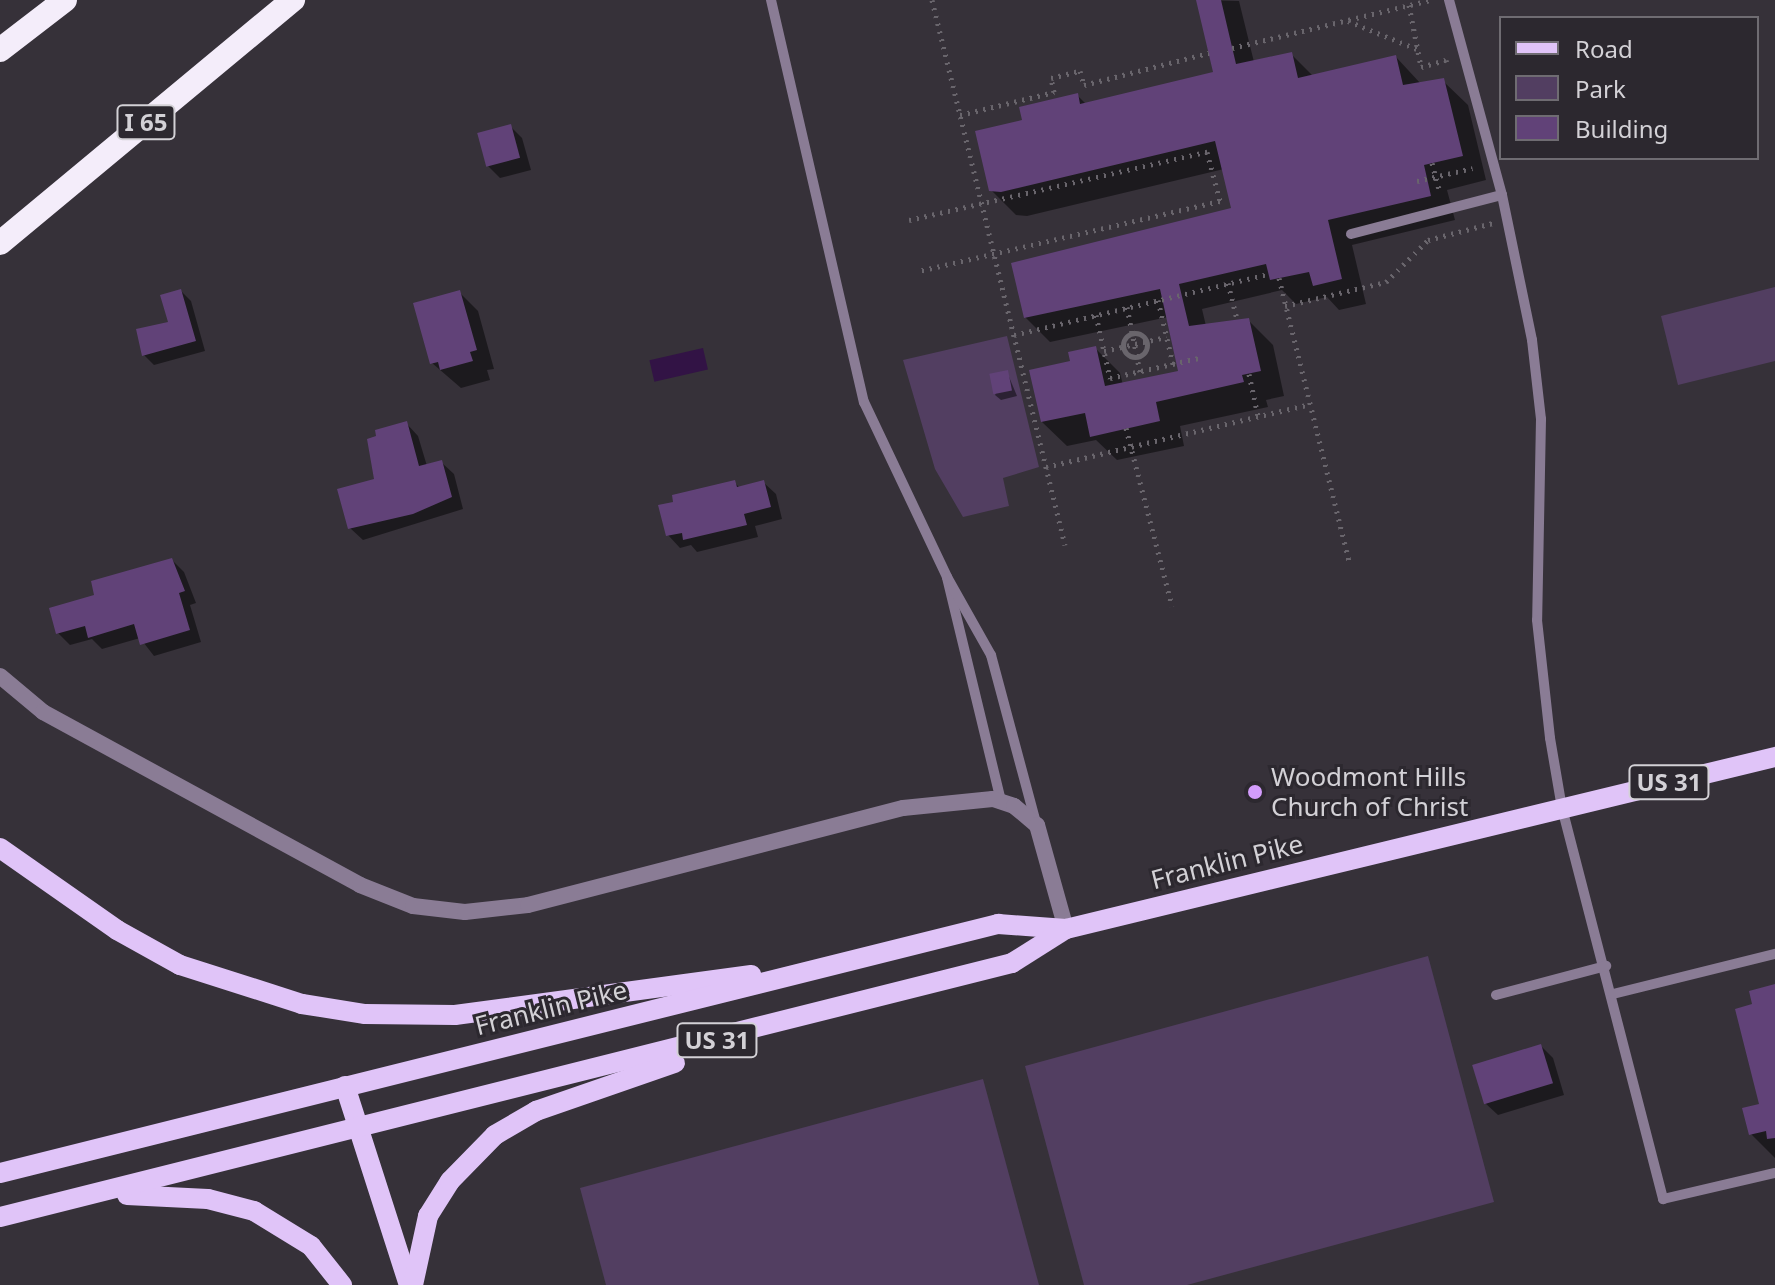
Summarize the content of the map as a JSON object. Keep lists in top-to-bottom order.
{
  "streets": {
    "highway": ["I 65"],
    "main road": ["US 31", "Franklin Pike"]
  },
  "crossings": [
    ["US 31", "Franklin Pike"]
  ],
  "places": ["Woodmont Hills Church of Christ"],
  "legend": ["Road", "Park", "Building"]
}
